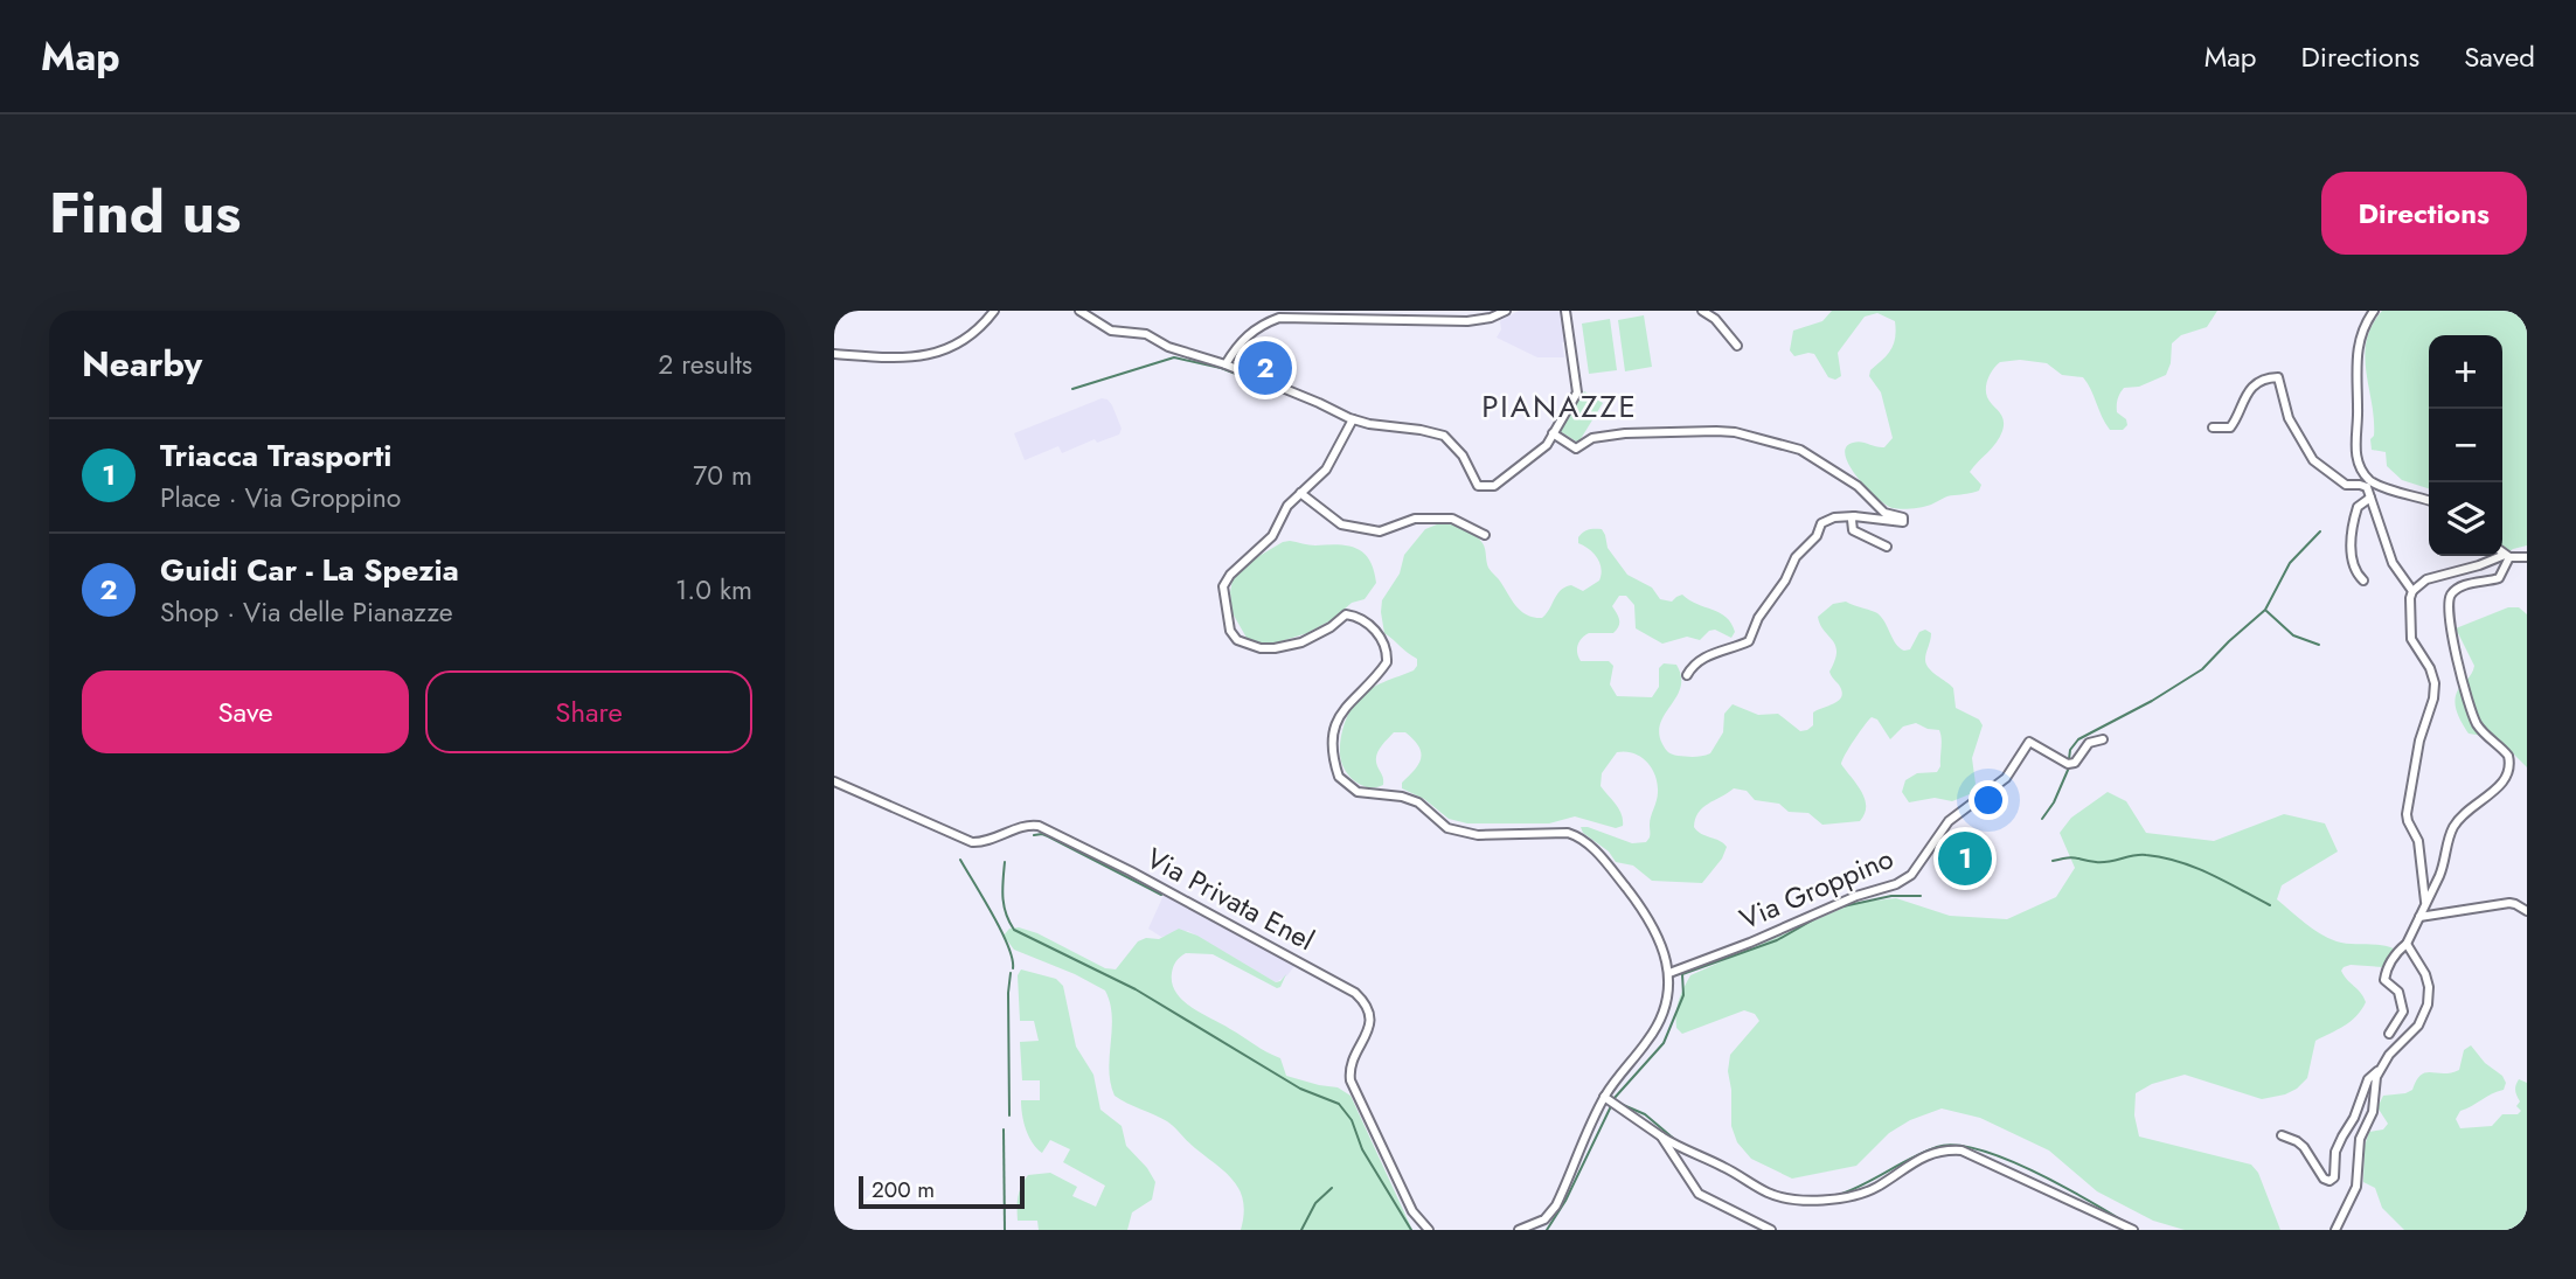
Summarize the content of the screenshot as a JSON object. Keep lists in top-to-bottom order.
{
  "streets": {
    "street": ["Via Groppino", "Via Privata Enel"]
  },
  "districts": ["PIANAZZE"],
  "scale_bar": "200 m",
  "page": {
    "header": "Map",
    "nav": ["Map", "Directions", "Saved"],
    "title": "Find us",
    "buttons": [
      "Directions",
      ["Save", "Share"]
    ],
    "heading": ["Nearby", "2 results"],
    "map_buttons": ["+", "−"],
    "pins": ["2", "1"],
    "list": [
      {
        "mark": "1",
        "name": "Triacca Trasporti",
        "note": "Place · Via Groppino",
        "value": "70 m"
      },
      {
        "mark": "2",
        "name": "Guidi Car - La Spezia",
        "note": "Shop · Via delle Pianazze",
        "value": "1.0 km"
      }
    ],
    "scale": "200 m"
  }
}
